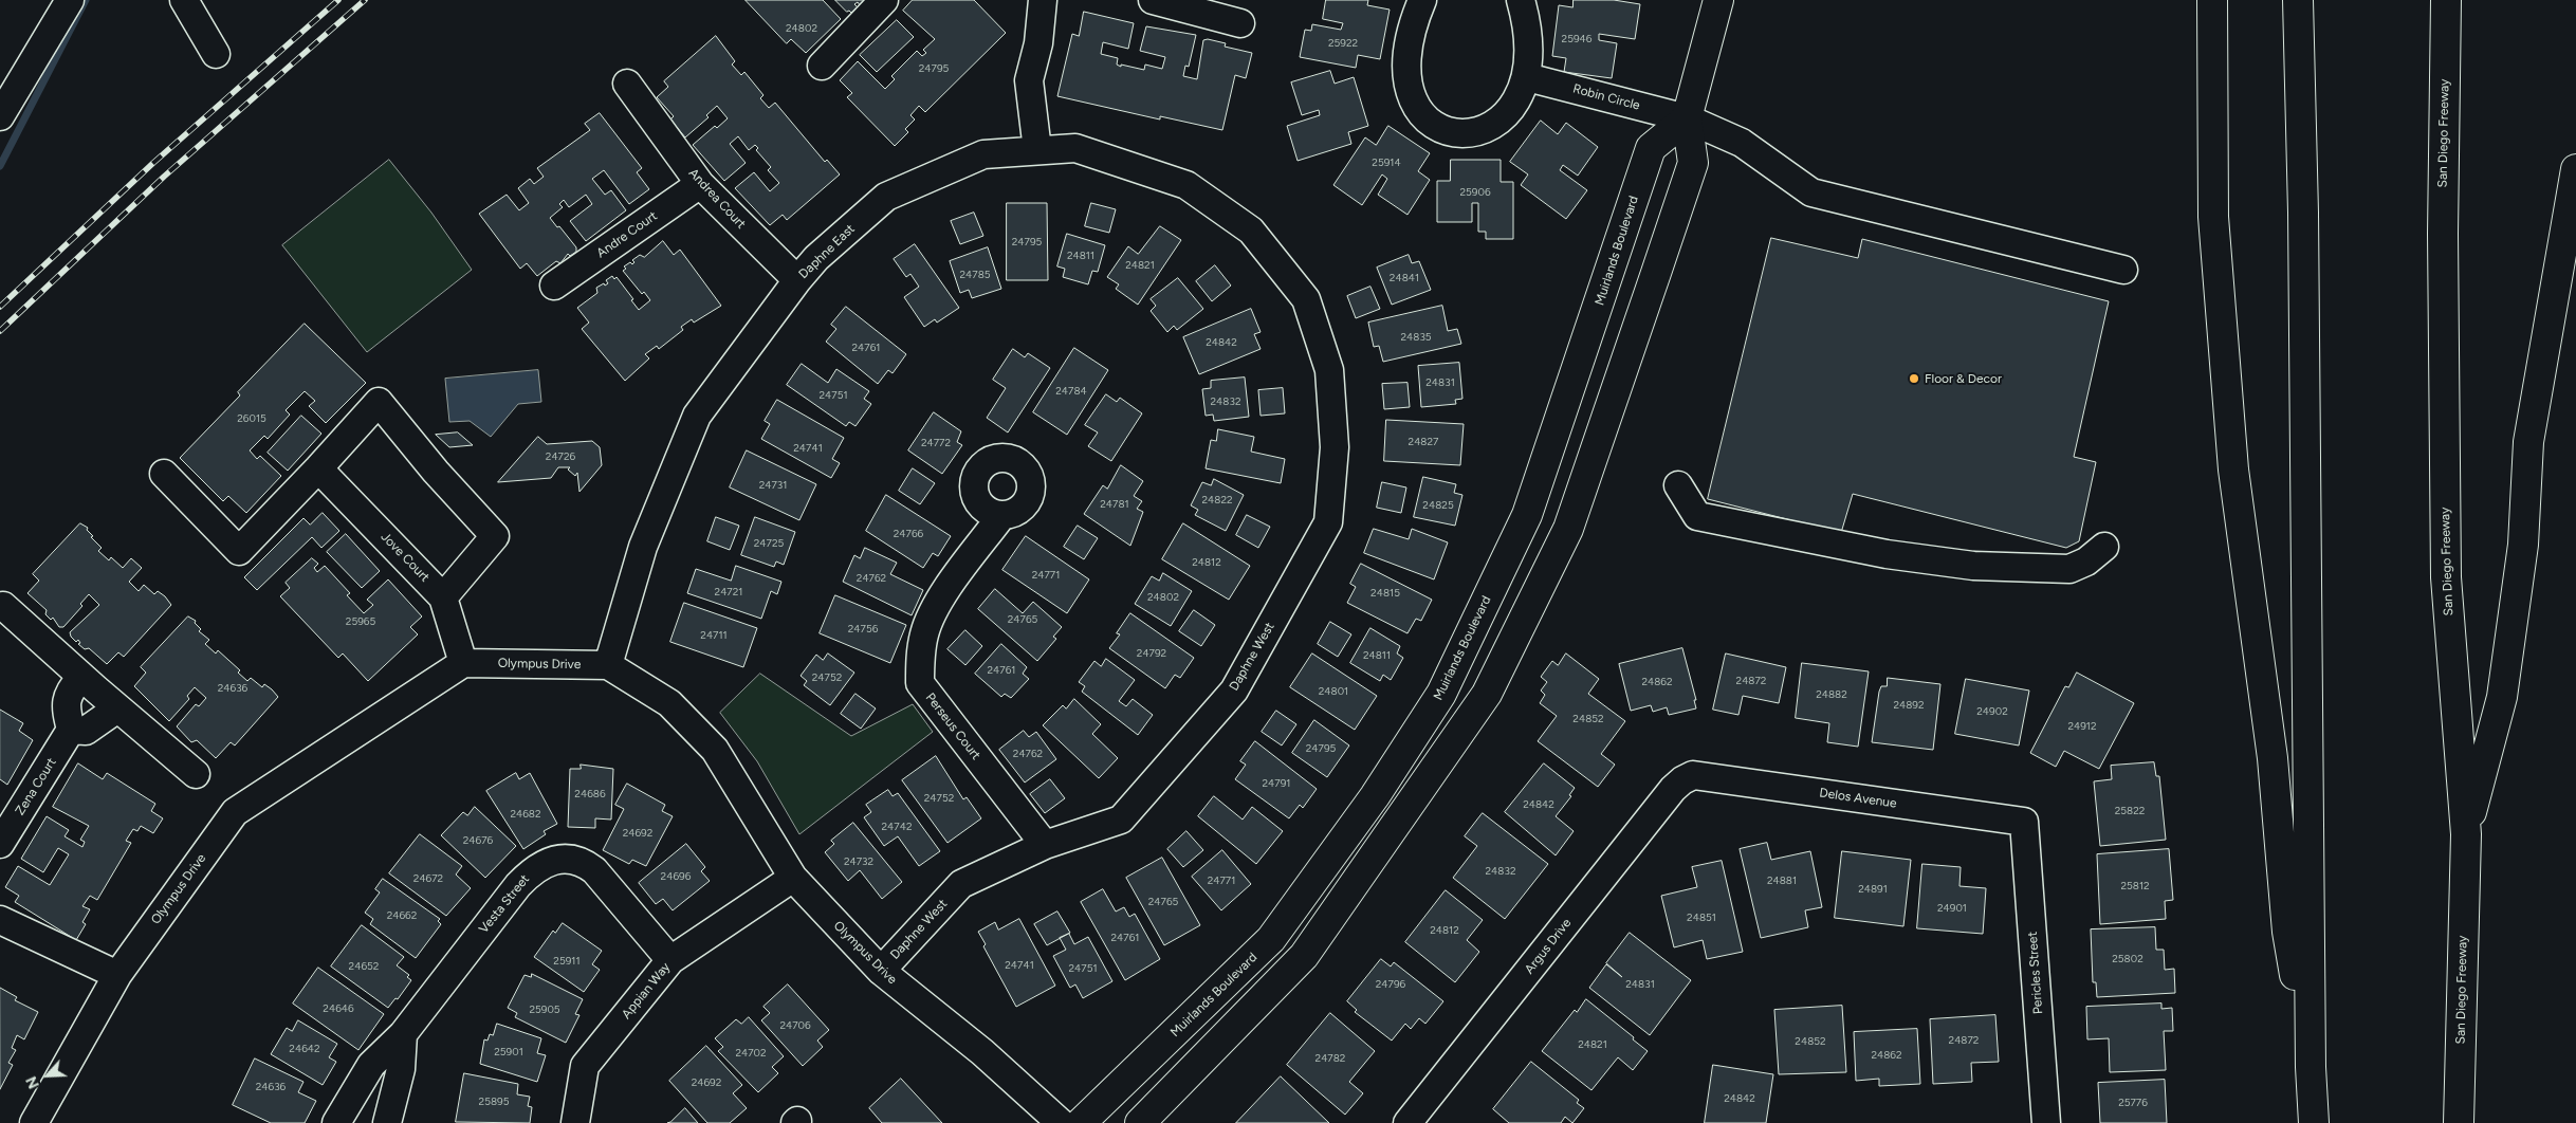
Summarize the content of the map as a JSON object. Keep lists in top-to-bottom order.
{
  "streets": {
    "main road": ["San Diego Freeway", "Muirlands Boulevard"],
    "street": [
      "Robin Circle",
      "Andrea Court",
      "Andre Court",
      "Daphne East",
      "Jove Court",
      "Daphne West",
      "Olympus Drive",
      "Perseus Court",
      "Zena Court",
      "Delos Avenue",
      "Vesta Street",
      "Argus Drive",
      "Pericles Street",
      "Appian Way"
    ]
  },
  "crossings": [
    ["Robin Circle", "Muirlands Boulevard"],
    ["Andrea Court", "Andre Court"],
    ["Andrea Court", "Daphne East"],
    ["Daphne East", "Daphne West"],
    ["Daphne East", "Olympus Drive"],
    ["Jove Court", "Olympus Drive"],
    ["Daphne West", "Olympus Drive"],
    ["Daphne West", "Perseus Court"],
    ["Olympus Drive", "Appian Way"],
    ["Delos Avenue", "Argus Drive"],
    ["Delos Avenue", "Pericles Street"],
    ["Vesta Street", "Appian Way"]
  ],
  "places": ["Floor & Decor"],
  "house_numbers": [
    "24802",
    "25946",
    "25922",
    "24795",
    "25914",
    "25906",
    "24795",
    "24811",
    "24821",
    "24785",
    "24841",
    "24835",
    "24842",
    "24761",
    "24831",
    "24784",
    "24751",
    "24832",
    "26015",
    "24827",
    "24772",
    "24741",
    "24726",
    "24731",
    "24822",
    "24781",
    "24825",
    "24766",
    "24725",
    "24812",
    "24771",
    "24762",
    "24721",
    "24815",
    "24802",
    "24765",
    "25965",
    "24756",
    "24711",
    "24792",
    "24811",
    "24761",
    "24752",
    "24872",
    "24862",
    "24636",
    "24801",
    "24882",
    "24892",
    "24902",
    "24852",
    "24912",
    "24795",
    "24762",
    "24791",
    "24686",
    "24752",
    "24842",
    "25822",
    "24682",
    "24742",
    "24692",
    "24676",
    "24732",
    "24832",
    "24696",
    "24672",
    "24771",
    "24881",
    "25812",
    "24891",
    "24765",
    "24901",
    "24662",
    "24851",
    "24812",
    "24761",
    "25802",
    "25911",
    "24741",
    "24652",
    "24751",
    "24796",
    "24831",
    "24646",
    "25905",
    "24706",
    "24872",
    "24852",
    "24821",
    "24642",
    "25901",
    "24702",
    "24862",
    "24782",
    "24692",
    "24636",
    "24842",
    "25895",
    "25776"
  ],
  "north": "bottom left"
}
